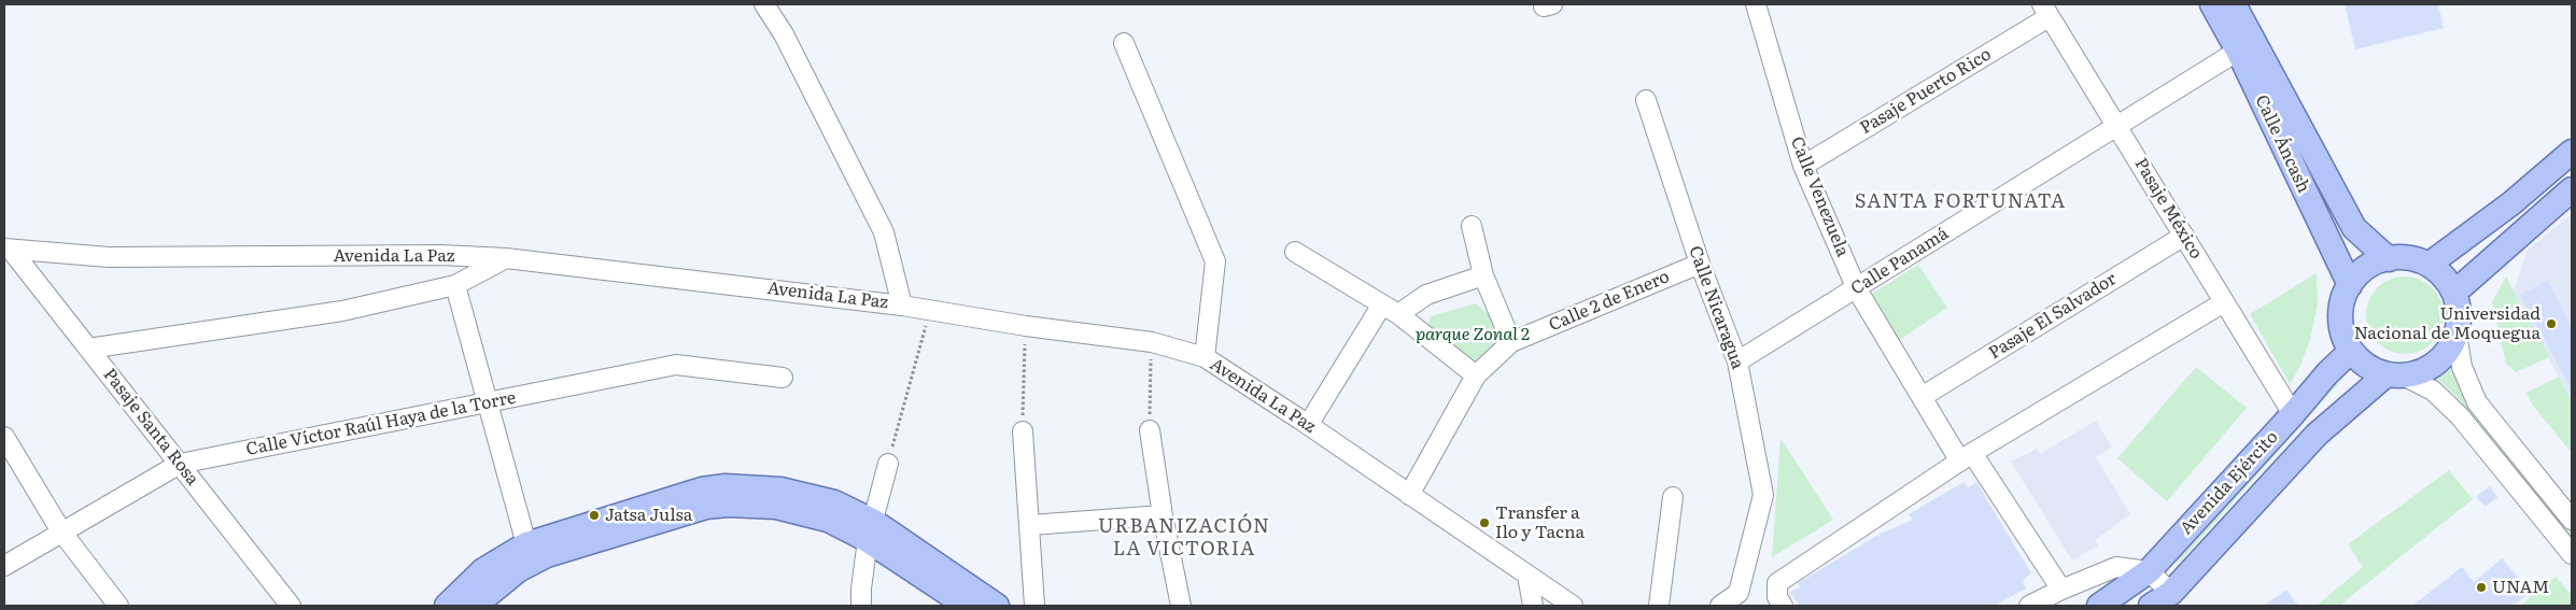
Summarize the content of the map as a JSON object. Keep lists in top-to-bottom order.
{
  "streets": {
    "main road": ["Calle Áncash", "Avenida Ejército"],
    "street": [
      "Pasaje Puerto Rico",
      "Calle Venezuela",
      "Pasaje México",
      "Avenida La Paz",
      "Calle Panamá",
      "Calle 2 de Enero",
      "Calle Nicaragua",
      "Pasaje El Salvador",
      "Calle Víctor Raúl Haya de la Torre",
      "Pasaje Santa Rosa"
    ]
  },
  "crossings": [
    ["Pasaje Puerto Rico", "Calle Venezuela"],
    ["Pasaje Puerto Rico", "Pasaje México"],
    ["Calle Áncash", "Calle Panamá"],
    ["Calle Áncash", "Avenida Ejército"],
    ["Calle Venezuela", "Calle Panamá"],
    ["Calle Venezuela", "Pasaje El Salvador"],
    ["Pasaje México", "Calle Panamá"],
    ["Pasaje México", "Pasaje El Salvador"],
    ["Pasaje México", "Avenida Ejército"],
    ["Avenida La Paz", "Calle 2 de Enero"],
    ["Avenida La Paz", "Pasaje Santa Rosa"],
    ["Calle Panamá", "Calle Nicaragua"],
    ["Calle 2 de Enero", "Calle Nicaragua"],
    ["Calle Víctor Raúl Haya de la Torre", "Pasaje Santa Rosa"]
  ],
  "districts": ["SANTA FORTUNATA", "URBANIZACIÓN LA VICTORIA"],
  "parks": ["parque Zonal 2"],
  "places": [
    "Universidad Nacional de Moquegua",
    "Jatsa Julsa",
    "Transfer a Ilo y Tacna",
    "UNAM"
  ]
}
